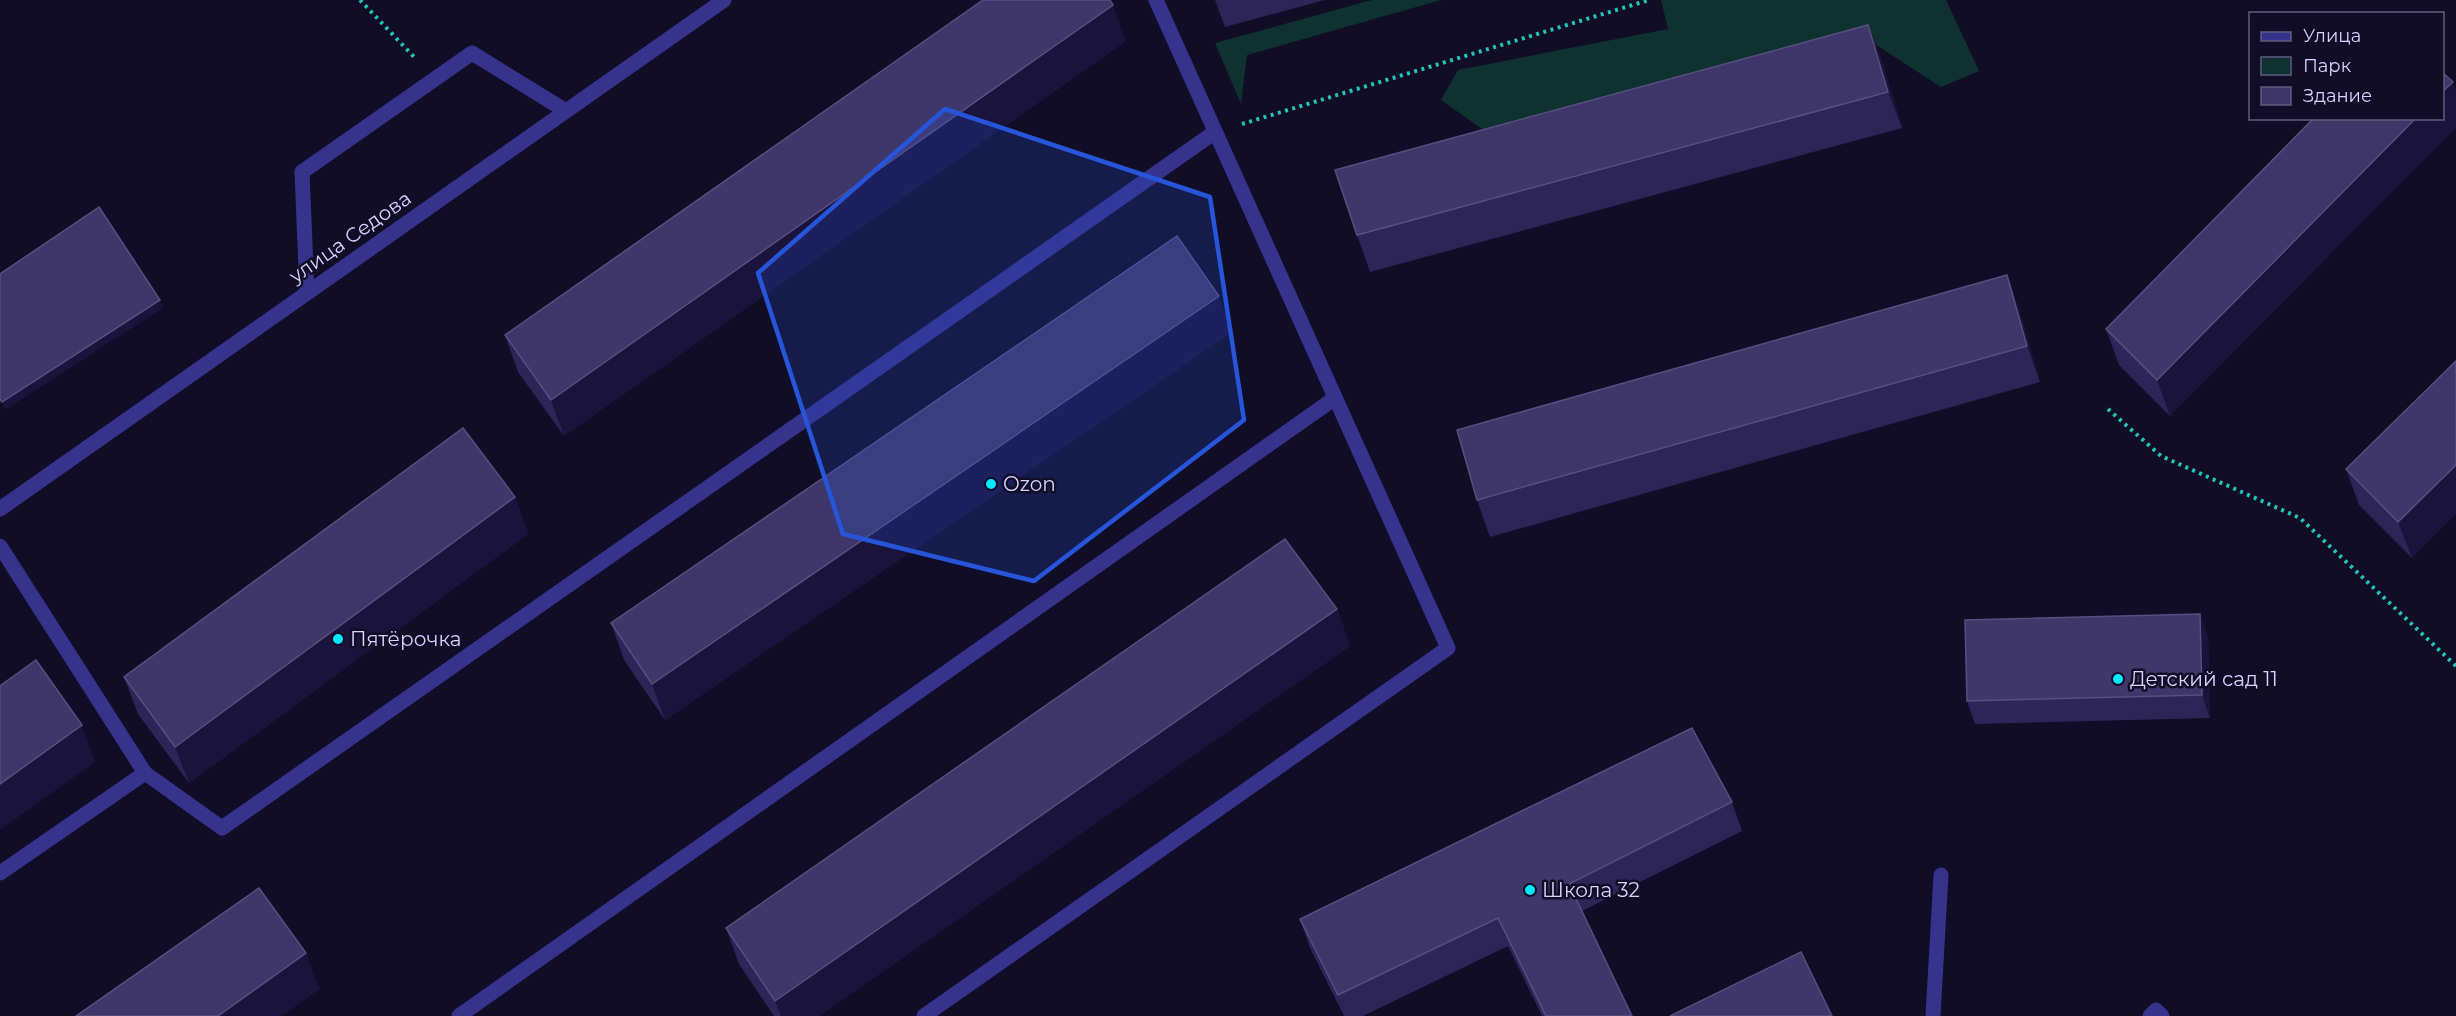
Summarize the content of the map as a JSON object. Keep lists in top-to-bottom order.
{
  "streets": {
    "street": ["улица Седова"]
  },
  "places": [
    "Ozon",
    "Пятёрочка",
    "Детский сад 11",
    "Школа 32"
  ],
  "legend": ["Улица", "Парк", "Здание"]
}
